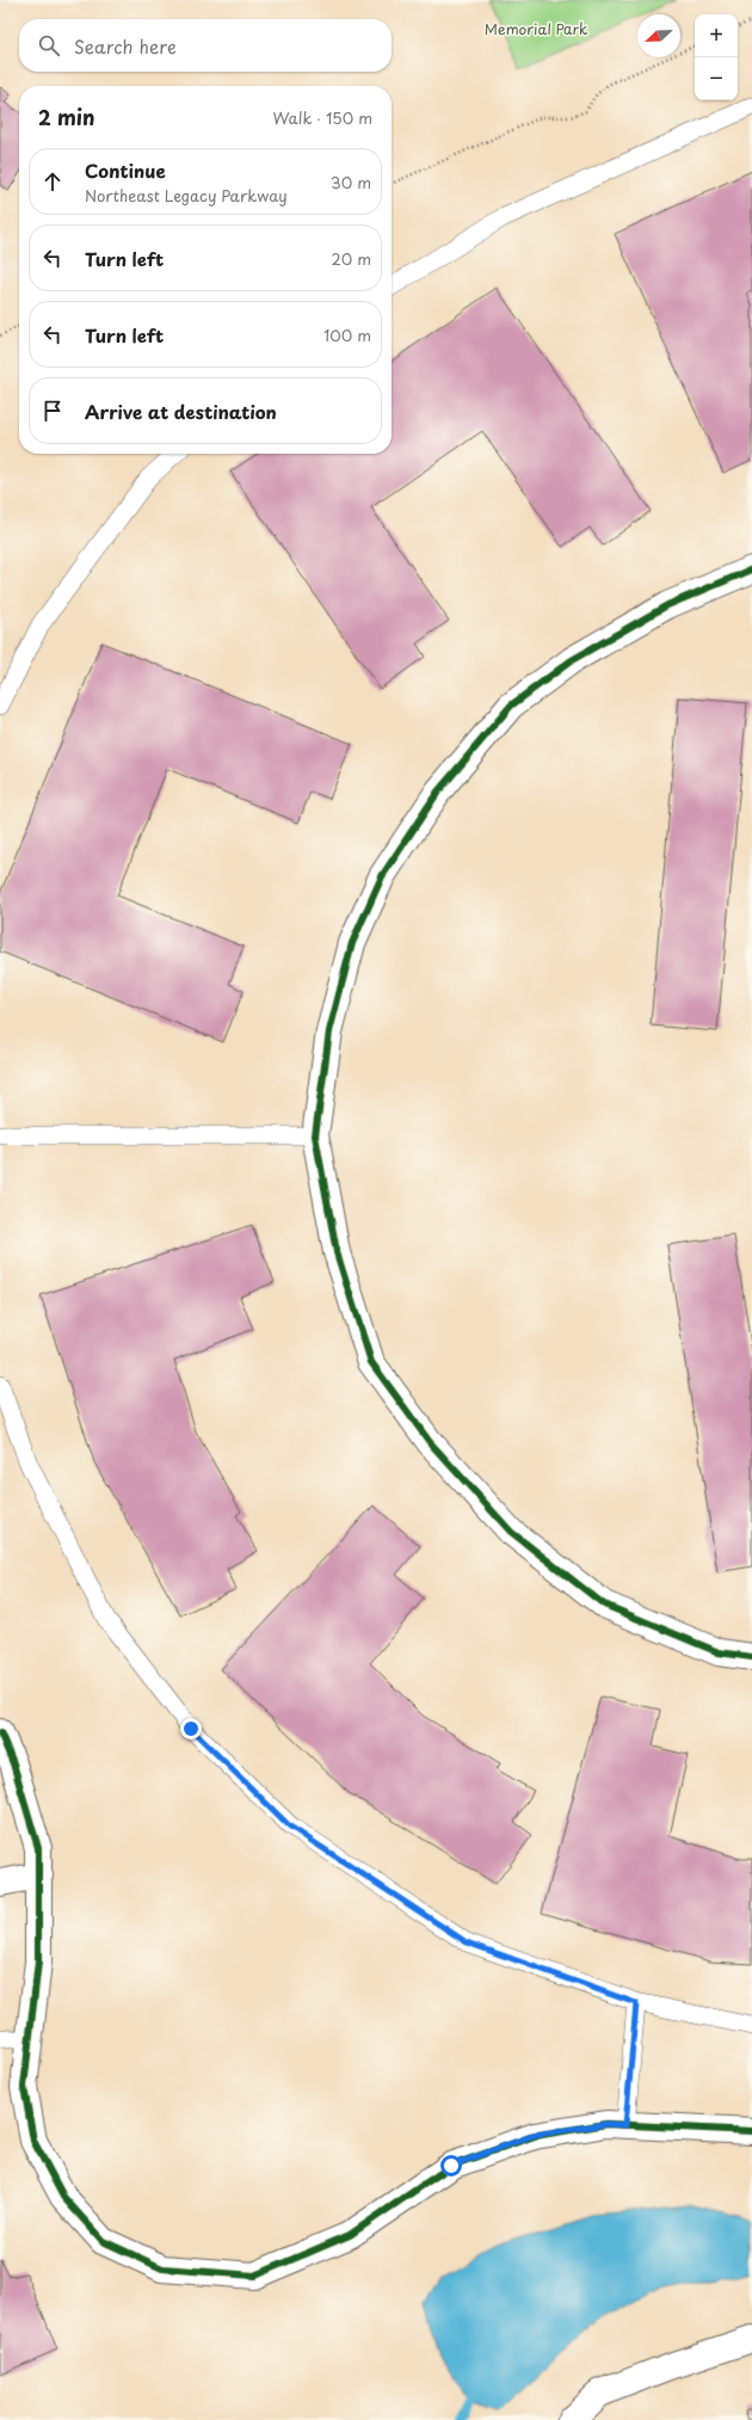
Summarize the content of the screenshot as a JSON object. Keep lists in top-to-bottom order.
{
  "parks": ["Memorial Park"],
  "north": "bottom left",
  "page": {
    "map_buttons": ["+", "−"],
    "search": "Search here",
    "heading": ["2 min", "Walk · 150 m"],
    "list": [
      ["Continue", "Northeast Legacy Parkway", "30 m"],
      ["Turn left", "20 m"],
      ["Turn left", "100 m"],
      "Arrive at destination"
    ]
  }
}
